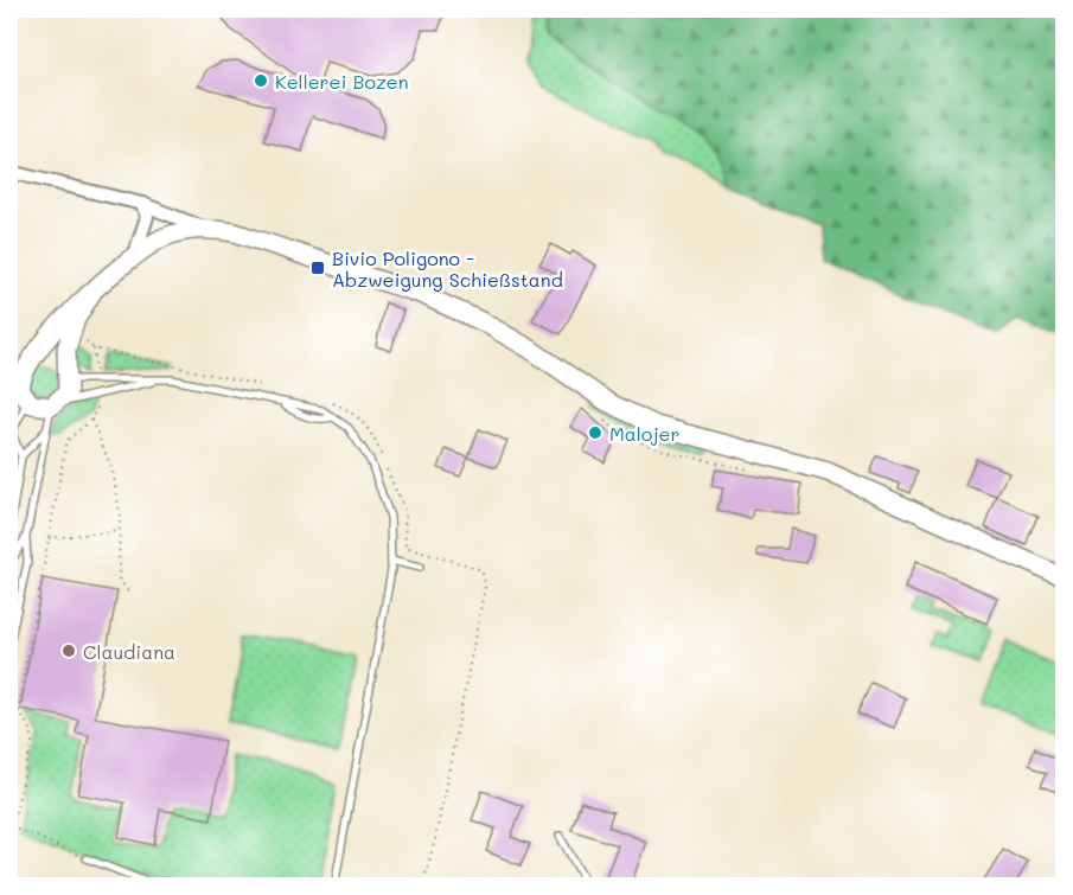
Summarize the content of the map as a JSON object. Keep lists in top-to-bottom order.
{
  "places": {
    "other": ["Kellerei Bozen", "Malojer", "Claudiana"],
    "transit": ["Bivio Poligono - Abzweigung Schießstand"]
  }
}
